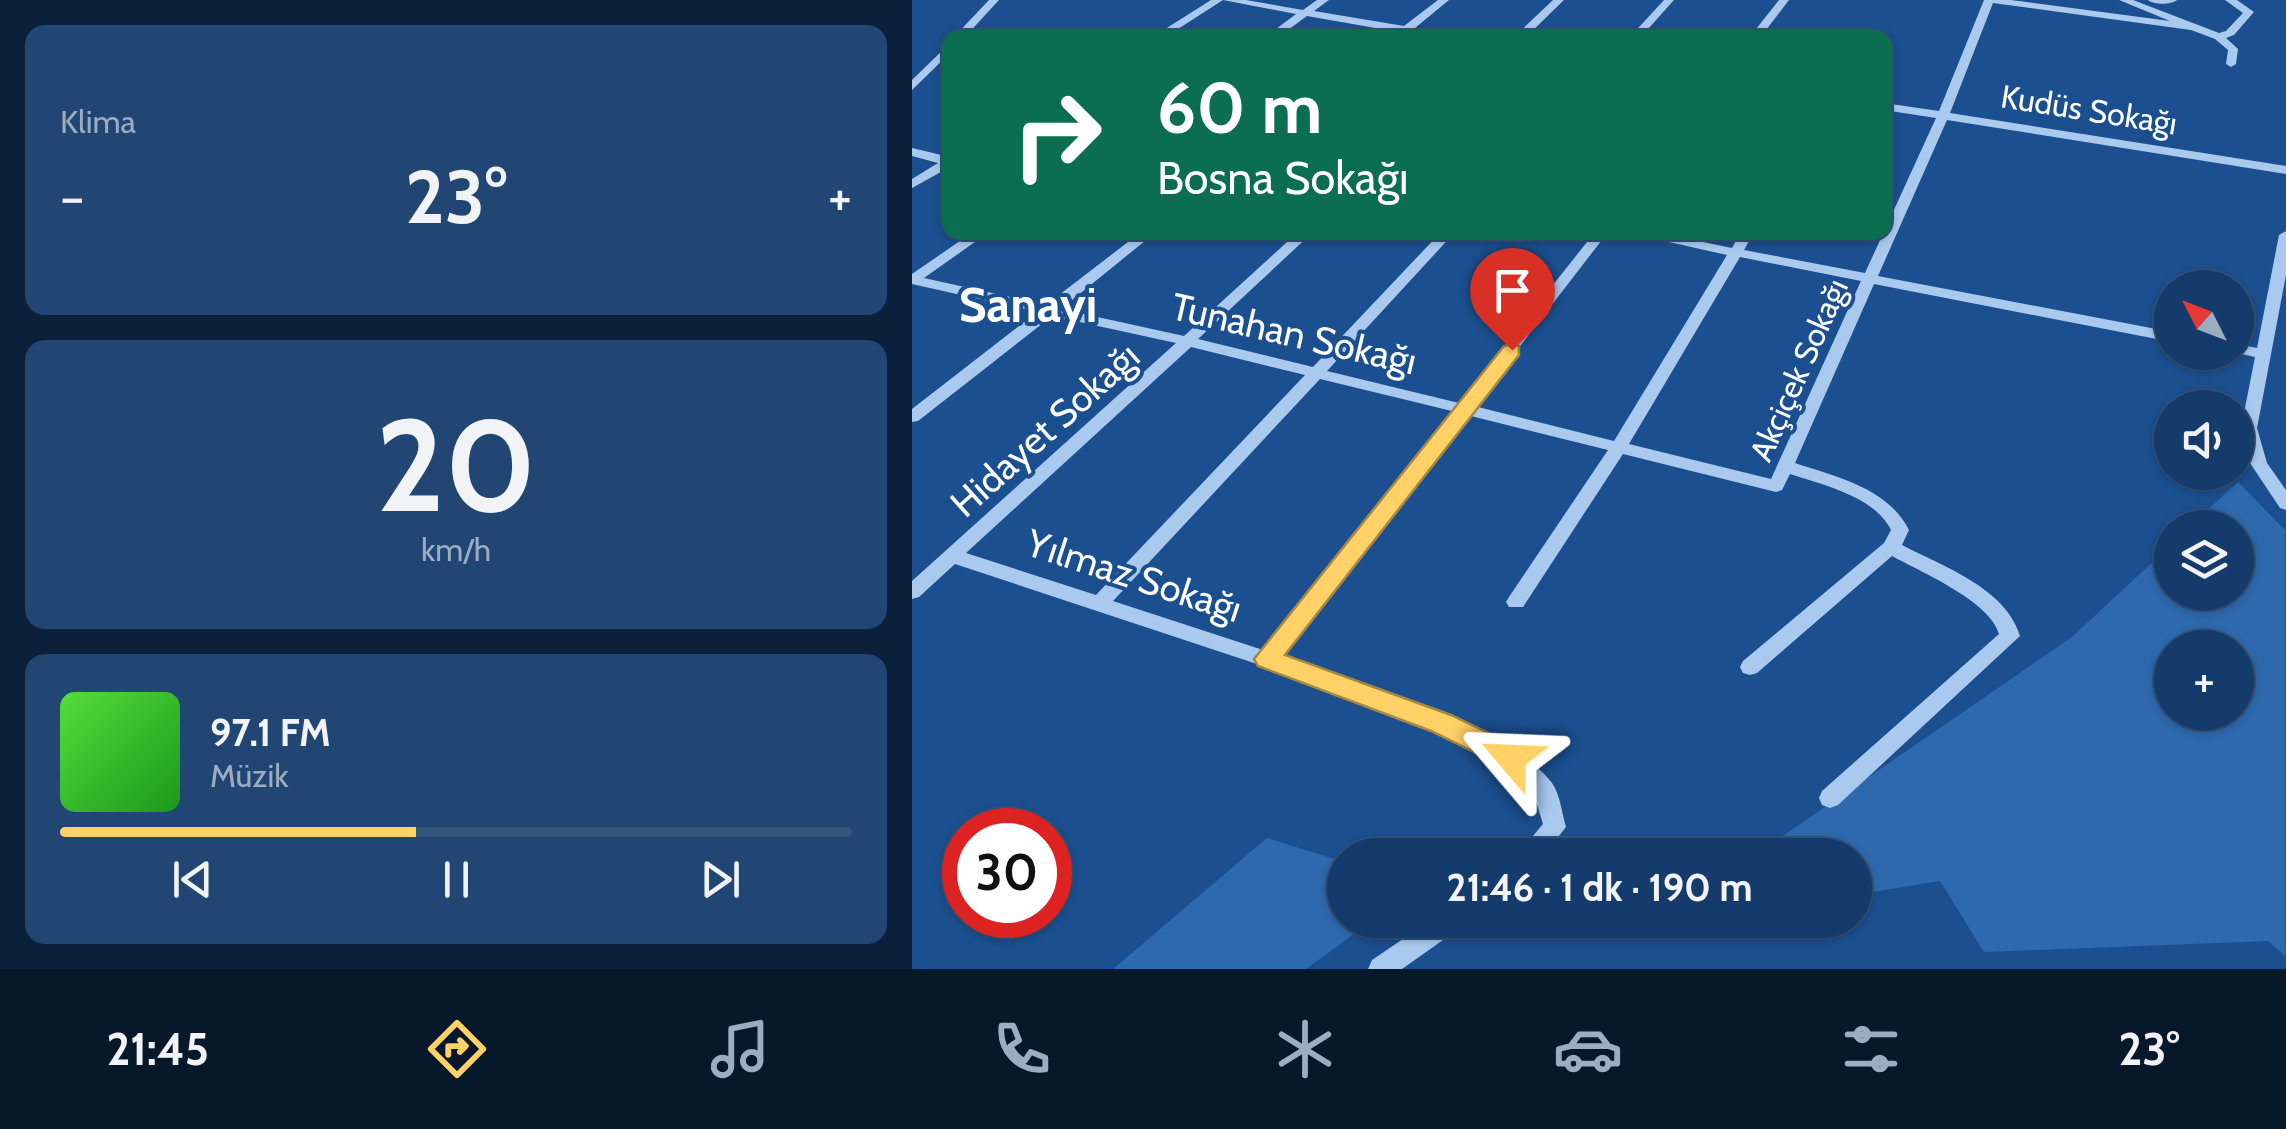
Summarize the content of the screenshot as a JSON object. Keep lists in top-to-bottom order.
{
  "streets": {
    "street": [
      "Kudüs Sokağı",
      "Tunahan Sokağı",
      "Akçiçek Sokağı",
      "Hidayet Sokağı",
      "Yılmaz Sokağı"
    ]
  },
  "crossings": [
    ["Kudüs Sokağı", "Akçiçek Sokağı"],
    ["Tunahan Sokağı", "Akçiçek Sokağı"],
    ["Tunahan Sokağı", "Hidayet Sokağı"],
    ["Hidayet Sokağı", "Yılmaz Sokağı"]
  ],
  "districts": ["Sanayi"],
  "north": "top left",
  "page": {
    "tile": [
      "Klima",
      ["20", "km/h"]
    ],
    "turn": ["60 m", "Bosna Sokağı"],
    "heat": ["−", "23°", "+"],
    "map_buttons": "+",
    "song": ["97.1 FM", "Müzik"],
    "limit": "30",
    "trip": "21:46 · 1 dk · 190 m",
    "tabs": ["21:45", "23°"]
  }
}
